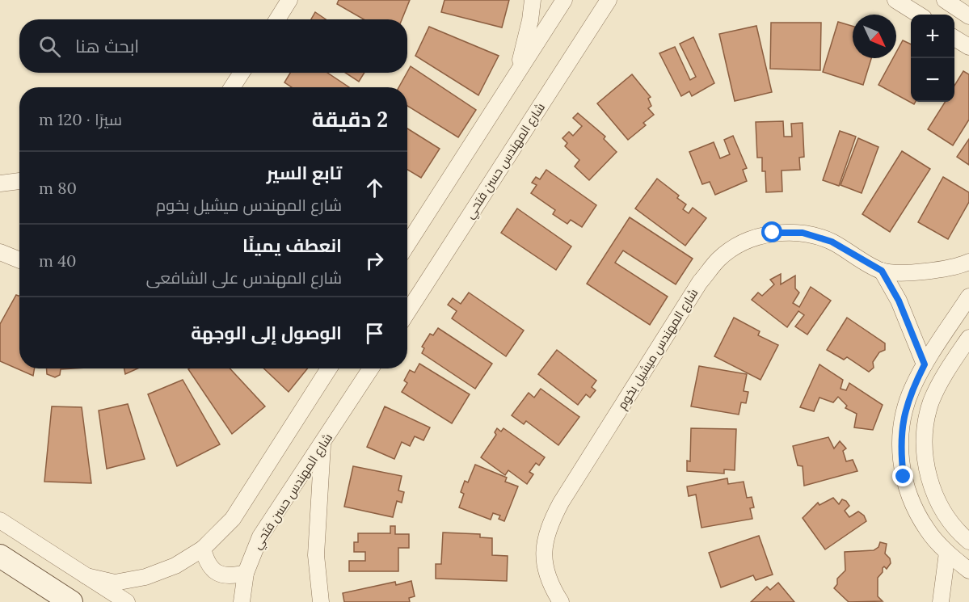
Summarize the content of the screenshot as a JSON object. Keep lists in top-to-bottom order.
{
  "streets": {
    "street": ["شارع المهندس حسن فتحي", "شارع المهندس ميشيل بخوم"]
  },
  "north": "bottom right",
  "page": {
    "map_buttons": ["+", "−"],
    "search": "ابحث هنا",
    "heading": ["2 دقيقة", "سيرًا · 120 m"],
    "list": [
      ["تابع السير", "شارع المهندس ميشيل بخوم", "80 m"],
      ["انعطف يمينًا", "شارع المهندس على الشافعى", "40 m"],
      "الوصول إلى الوجهة"
    ]
  }
}
